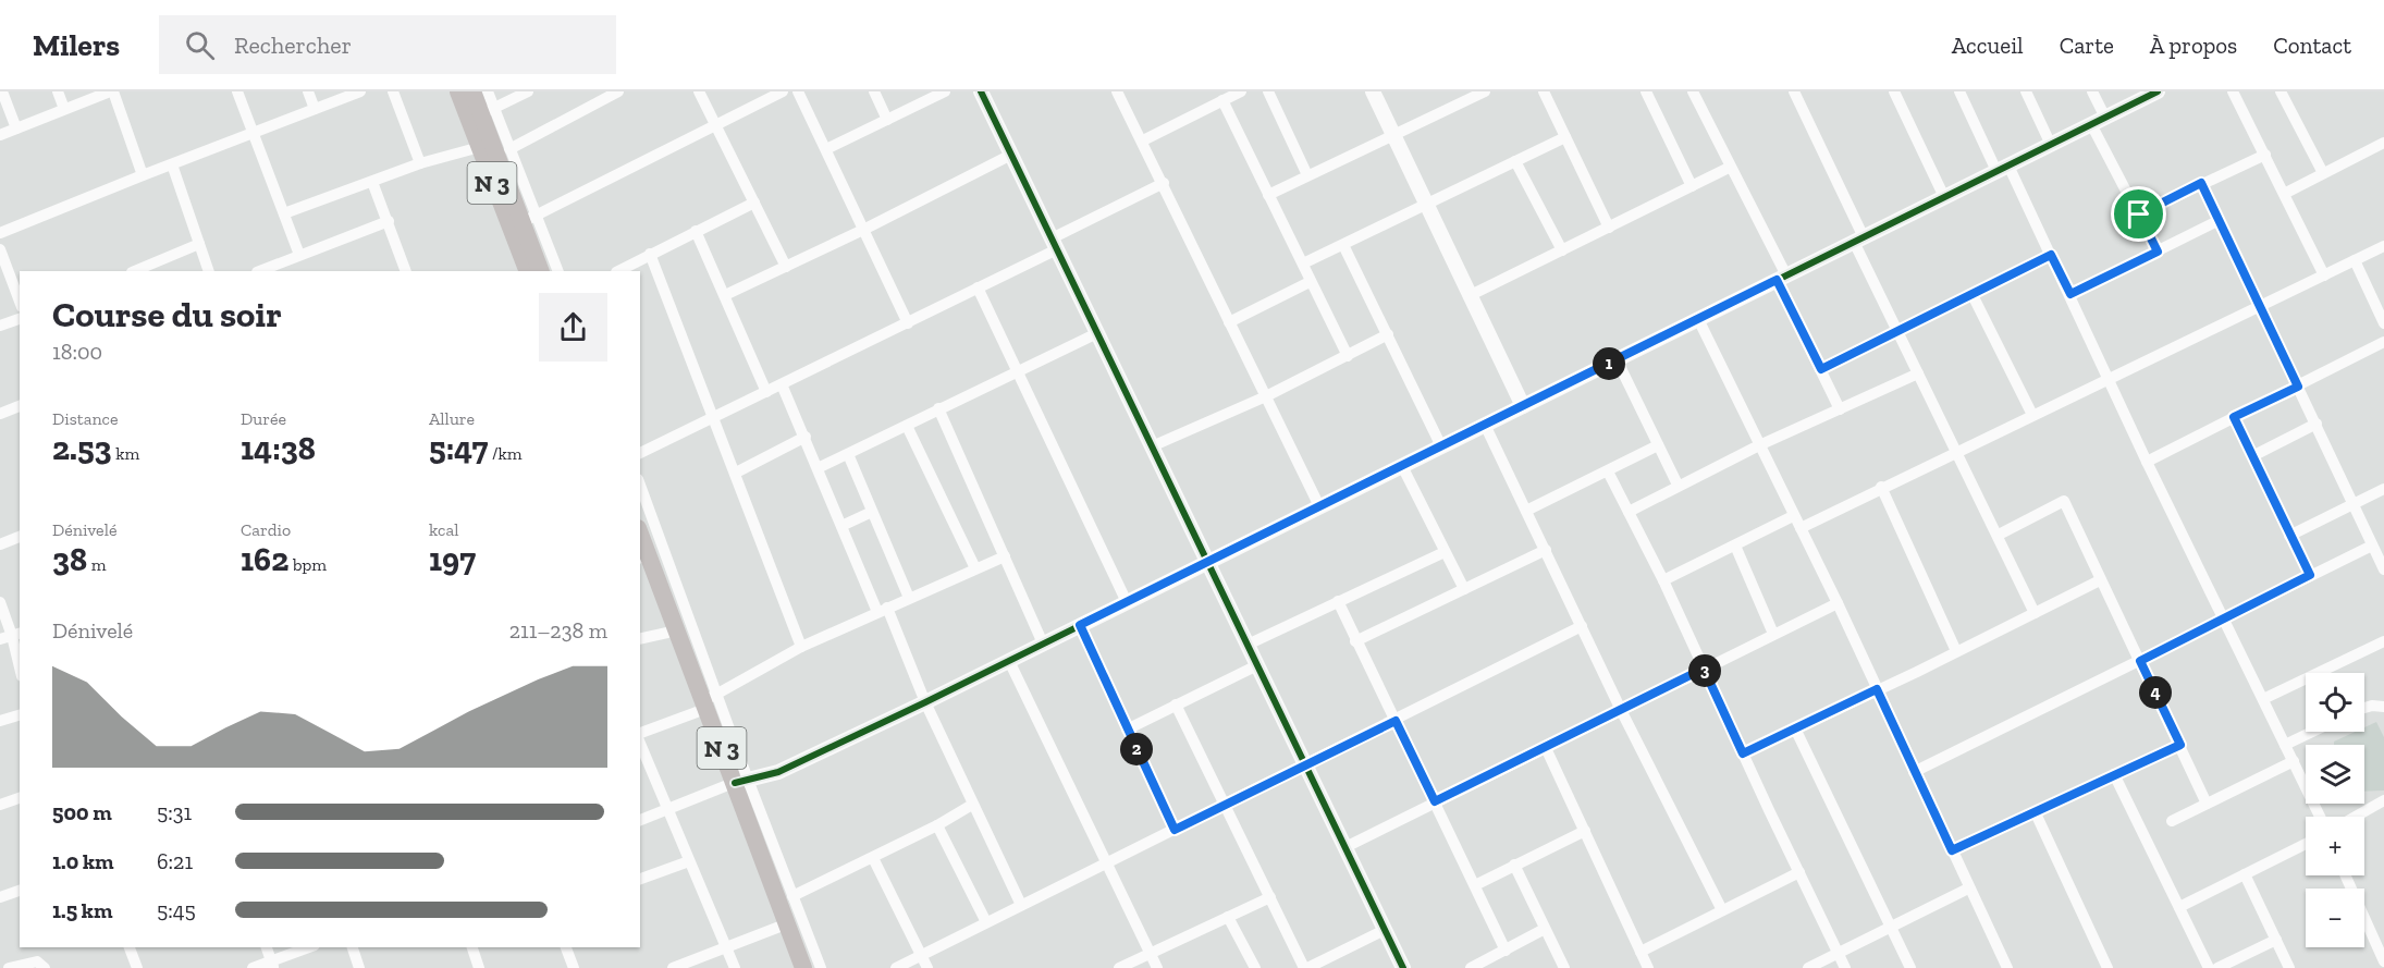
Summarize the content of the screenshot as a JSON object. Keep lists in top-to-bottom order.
{
  "streets": {
    "main road": ["N 3"]
  },
  "page": {
    "header": "Milers",
    "search": "Rechercher",
    "nav": [
      "Accueil",
      "Carte",
      "À propos",
      "Contact"
    ],
    "heading": ["Course du soir", "18:00"],
    "pins": [
      "1",
      "3",
      "4",
      "2"
    ],
    "stats": [
      ["Distance", "2.53 km"],
      ["Durée", "14:38"],
      ["Allure", "5:47 /km"],
      ["Dénivelé", "38 m"],
      ["Cardio", "162 bpm"],
      ["kcal", "197"]
    ],
    "chart": ["Dénivelé", "211–238 m"],
    "map_buttons": ["+", "−"],
    "list": [
      {
        "name": "500 m",
        "note": "5:31"
      },
      {
        "name": "1.0 km",
        "note": "6:21"
      },
      {
        "name": "1.5 km",
        "note": "5:45"
      }
    ]
  }
}
